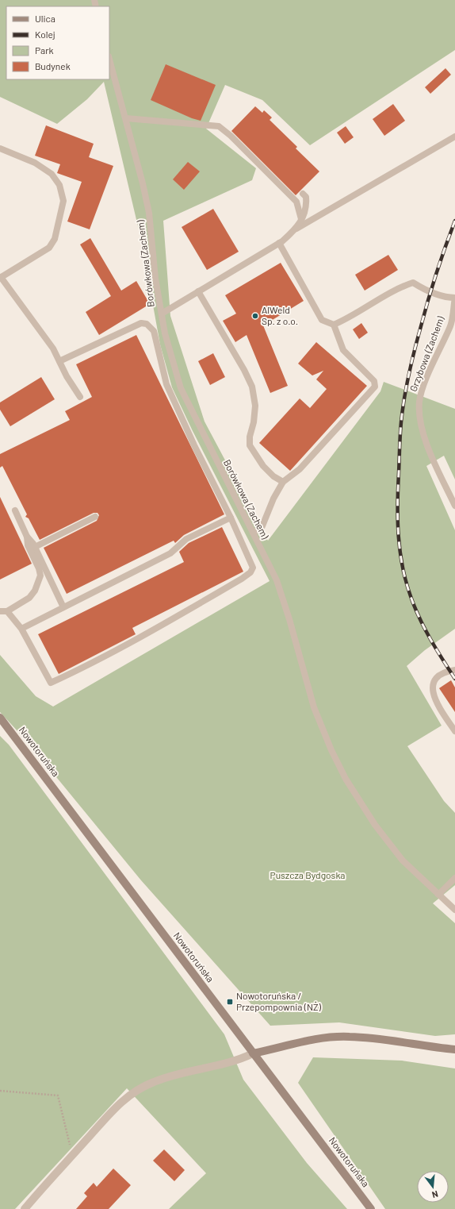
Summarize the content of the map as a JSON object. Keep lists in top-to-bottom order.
{
  "streets": {
    "main road": ["Nowotoruńska"],
    "lane": ["Borówkowa (Zachem)", "Grzybowa (Zachem)"]
  },
  "parks": ["Puszcza Bydgoska"],
  "places": {
    "other": ["AlWeld Sp. z o.o."],
    "transit": ["Nowotoruńska / Przepompownia (NŻ)"]
  },
  "legend": [
    "Ulica",
    "Kolej",
    "Park",
    "Budynek"
  ],
  "north": "bottom"
}
